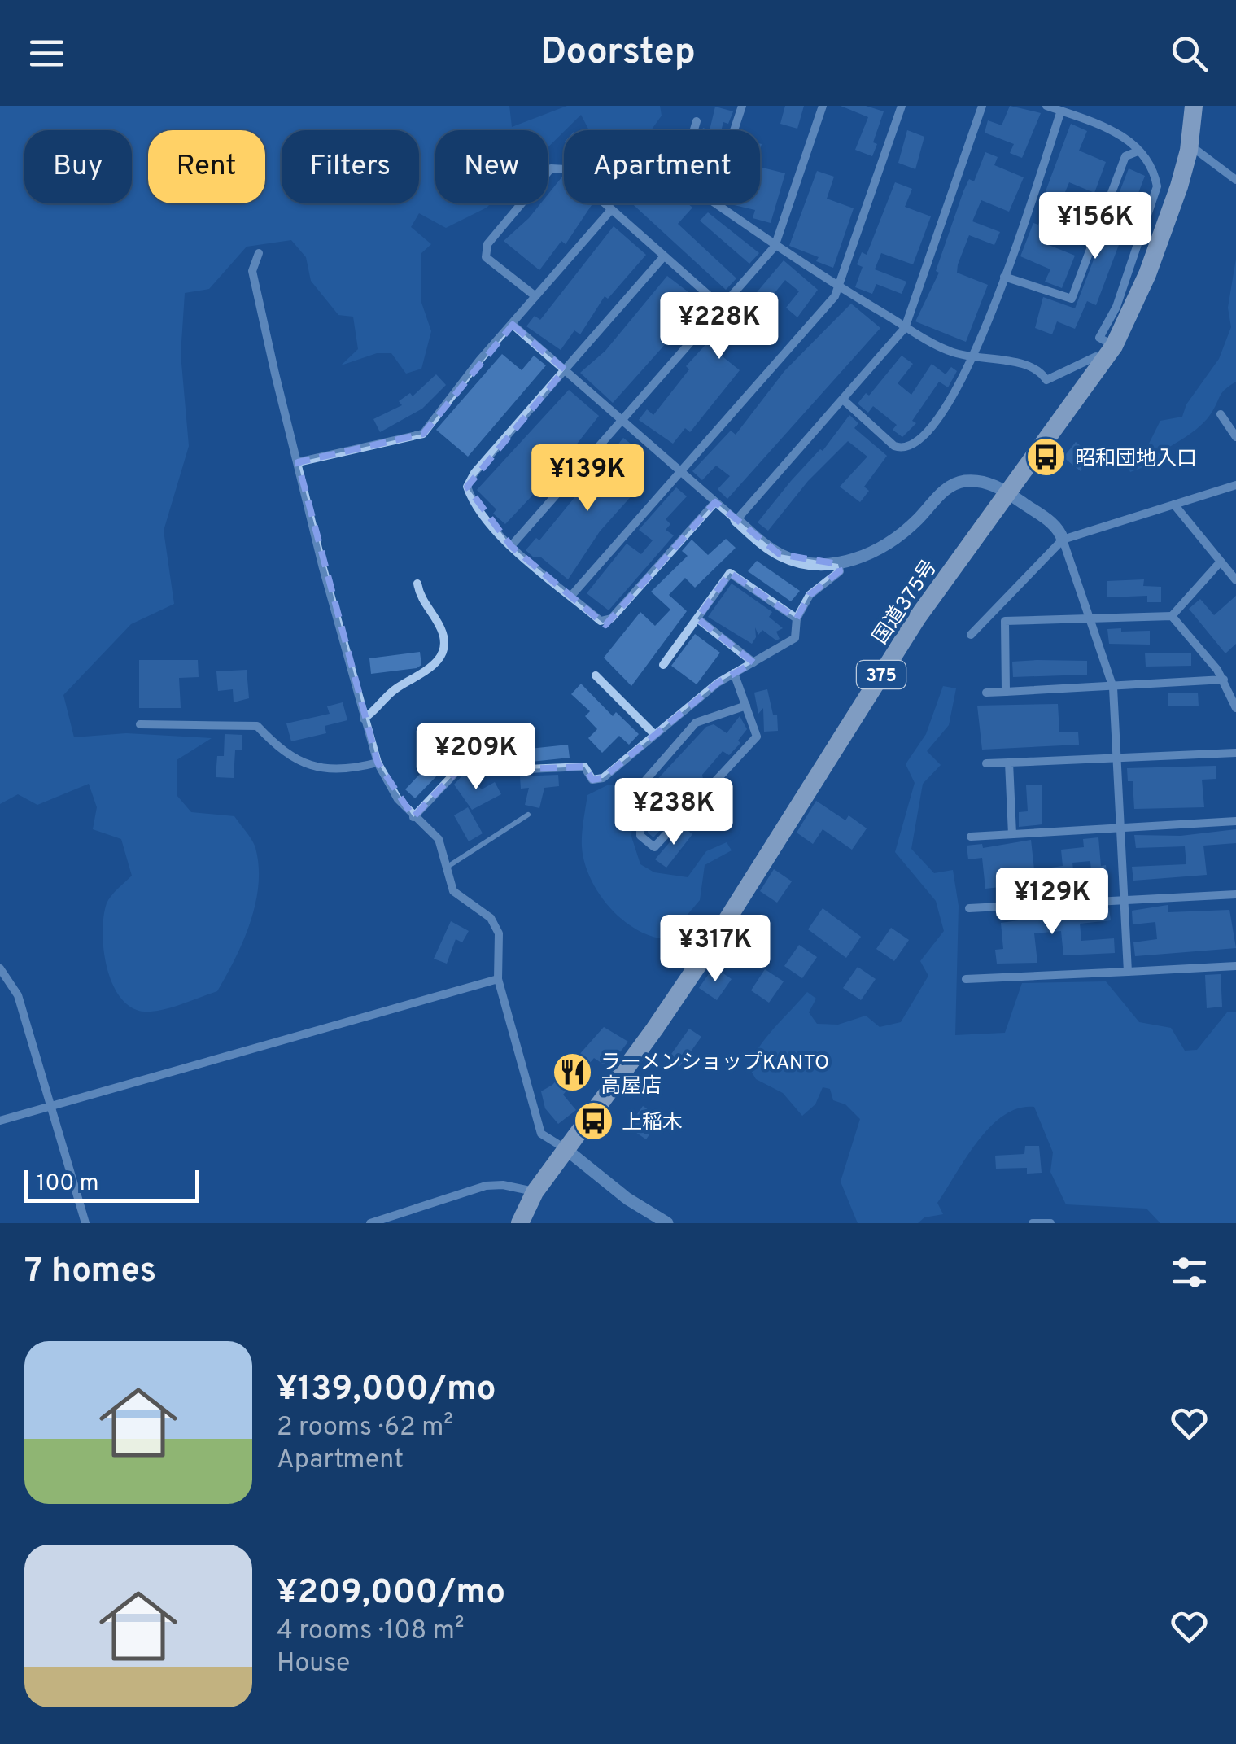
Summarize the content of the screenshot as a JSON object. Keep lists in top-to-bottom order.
{
  "streets": {
    "highway": ["国道375号", "375"]
  },
  "places": {
    "bus stop": ["昭和団地入口", "上稲木"],
    "restaurant": ["ラーメンショップKANTO 高屋店"]
  },
  "scale_bar": "100 m",
  "page": {
    "header": "Doorstep",
    "chip": [
      "Buy",
      "Rent",
      "Filters",
      "New",
      "Apartment"
    ],
    "price": [
      "¥156K",
      "¥228K",
      "¥139K",
      "¥209K",
      "¥238K",
      "¥129K",
      "¥317K"
    ],
    "scale": "100 m",
    "heading": "7 homes",
    "list": [
      {
        "name": "¥139,000/mo",
        "note": "2 rooms · 62 m² · Apartment"
      },
      {
        "name": "¥209,000/mo",
        "note": "4 rooms · 108 m² · House"
      }
    ]
  }
}
